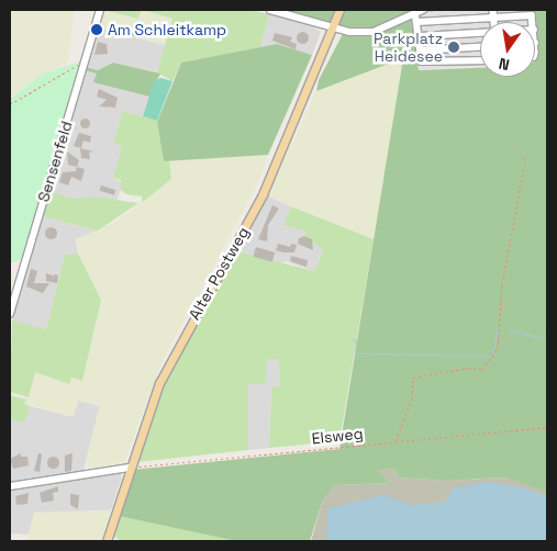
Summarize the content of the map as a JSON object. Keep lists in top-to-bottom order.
{
  "streets": {
    "main road": ["Alter Postweg"],
    "street": ["Sensenfeld"],
    "path": ["Elsweg"]
  },
  "crossings": [
    ["Alter Postweg", "Elsweg"]
  ],
  "places": ["Am Schleitkamp", "Parkplatz Heidesee"],
  "north": "bottom"
}
